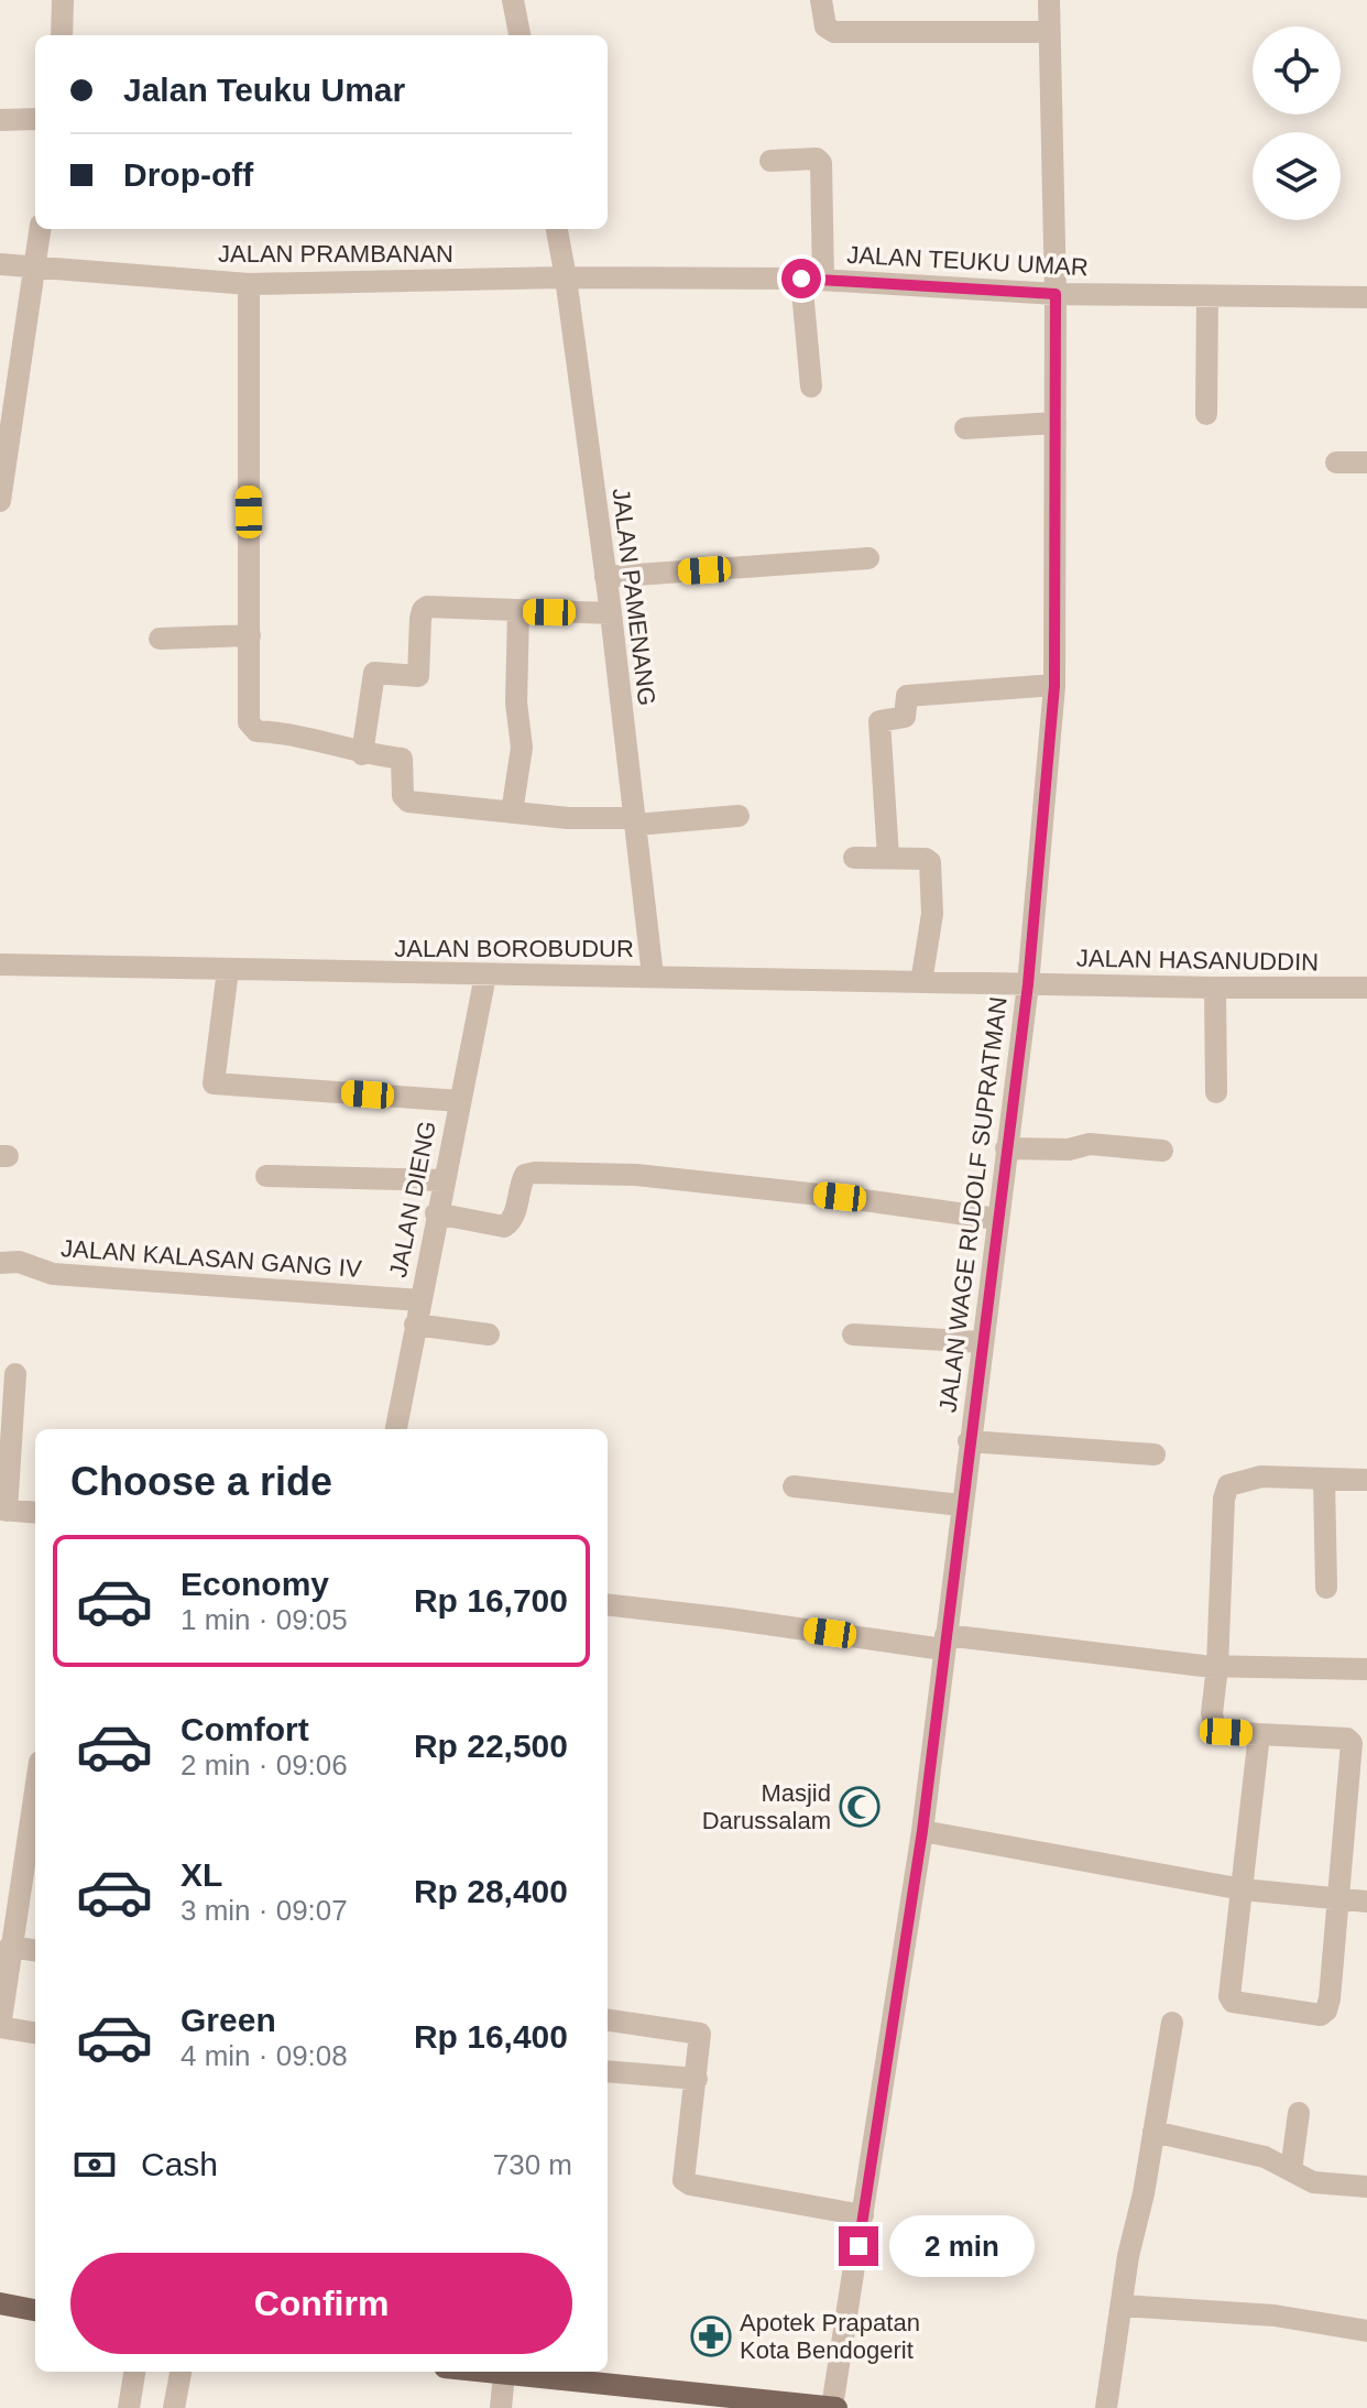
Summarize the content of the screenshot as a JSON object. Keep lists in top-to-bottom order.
{
  "streets": {
    "street": [
      "JALAN PRAMBANAN",
      "JALAN TEUKU UMAR",
      "JALAN PAMENANG",
      "JALAN BOROBUDUR",
      "JALAN HASANUDDIN",
      "JALAN DIENG",
      "JALAN WAGE RUDOLF SUPRATMAN",
      "JALAN KALASAN GANG IV"
    ]
  },
  "crossings": [
    ["JALAN PRAMBANAN", "JALAN TEUKU UMAR"],
    ["JALAN PRAMBANAN", "JALAN PAMENANG"],
    ["JALAN TEUKU UMAR", "JALAN PAMENANG"],
    ["JALAN TEUKU UMAR", "JALAN WAGE RUDOLF SUPRATMAN"],
    ["JALAN PAMENANG", "JALAN BOROBUDUR"],
    ["JALAN BOROBUDUR", "JALAN HASANUDDIN"],
    ["JALAN BOROBUDUR", "JALAN DIENG"],
    ["JALAN BOROBUDUR", "JALAN WAGE RUDOLF SUPRATMAN"],
    ["JALAN HASANUDDIN", "JALAN WAGE RUDOLF SUPRATMAN"],
    ["JALAN DIENG", "JALAN KALASAN GANG IV"]
  ],
  "places": {
    "mosque": ["Masjid Darussalam"],
    "pharmacy": ["Apotek Prapatan Kota Bendogerit"]
  },
  "page": {
    "banner": ["Jalan Teuku Umar", "Drop-off"],
    "heading": "Choose a ride",
    "list": [
      {
        "name": "Economy",
        "note": "1 min · 09:05",
        "value": "Rp 16,700"
      },
      {
        "name": "Comfort",
        "note": "2 min · 09:06",
        "value": "Rp 22,500"
      },
      {
        "name": "XL",
        "note": "3 min · 09:07",
        "value": "Rp 28,400"
      },
      {
        "name": "Green",
        "note": "4 min · 09:08",
        "value": "Rp 16,400"
      }
    ],
    "pay": ["Cash", "730 m"],
    "bubble": "2 min",
    "buttons": "Confirm"
  }
}
